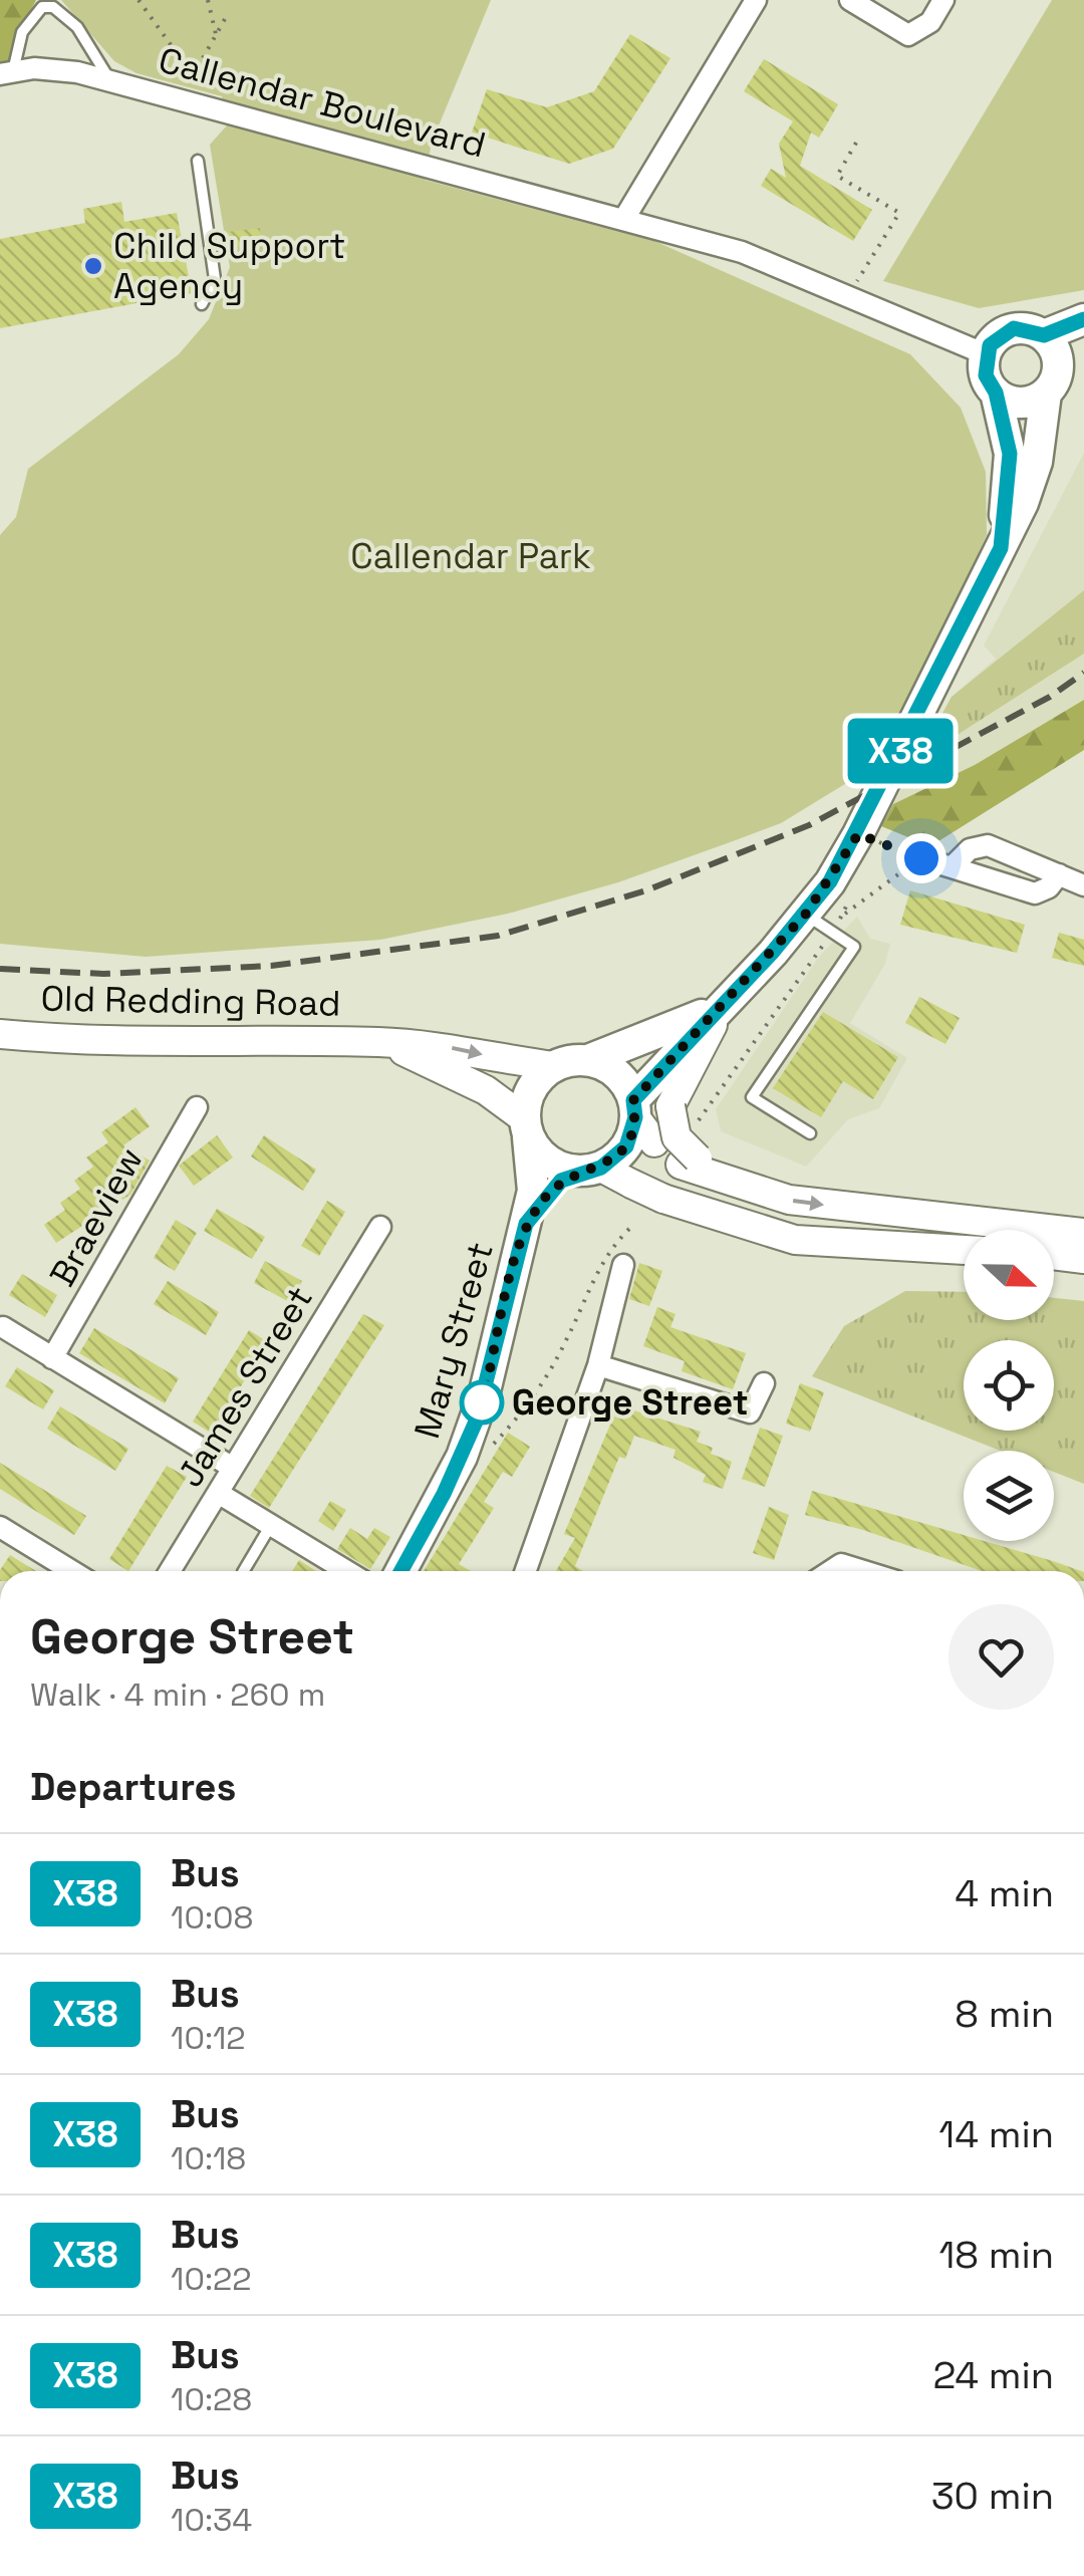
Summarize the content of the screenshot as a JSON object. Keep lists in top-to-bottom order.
{
  "streets": {
    "main road": ["Old Redding Road", "Mary Street"],
    "street": ["Callendar Boulevard", "Braeview", "James Street"]
  },
  "crossings": [
    ["Old Redding Road", "Mary Street"]
  ],
  "parks": ["Callendar Park"],
  "places": ["Child Support Agency", "George Street"],
  "lines": ["bus line X38"],
  "north": "right",
  "page": {
    "on_map": "X38",
    "heading": [
      ["George Street", "Walk · 4 min · 260 m"],
      "Departures"
    ],
    "list": [
      {
        "mark": "X38",
        "name": "Bus",
        "note": "10:08",
        "value": "4 min"
      },
      {
        "mark": "X38",
        "name": "Bus",
        "note": "10:12",
        "value": "8 min"
      },
      {
        "mark": "X38",
        "name": "Bus",
        "note": "10:18",
        "value": "14 min"
      },
      {
        "mark": "X38",
        "name": "Bus",
        "note": "10:22",
        "value": "18 min"
      },
      {
        "mark": "X38",
        "name": "Bus",
        "note": "10:28",
        "value": "24 min"
      },
      {
        "mark": "X38",
        "name": "Bus",
        "note": "10:34",
        "value": "30 min"
      }
    ]
  }
}
